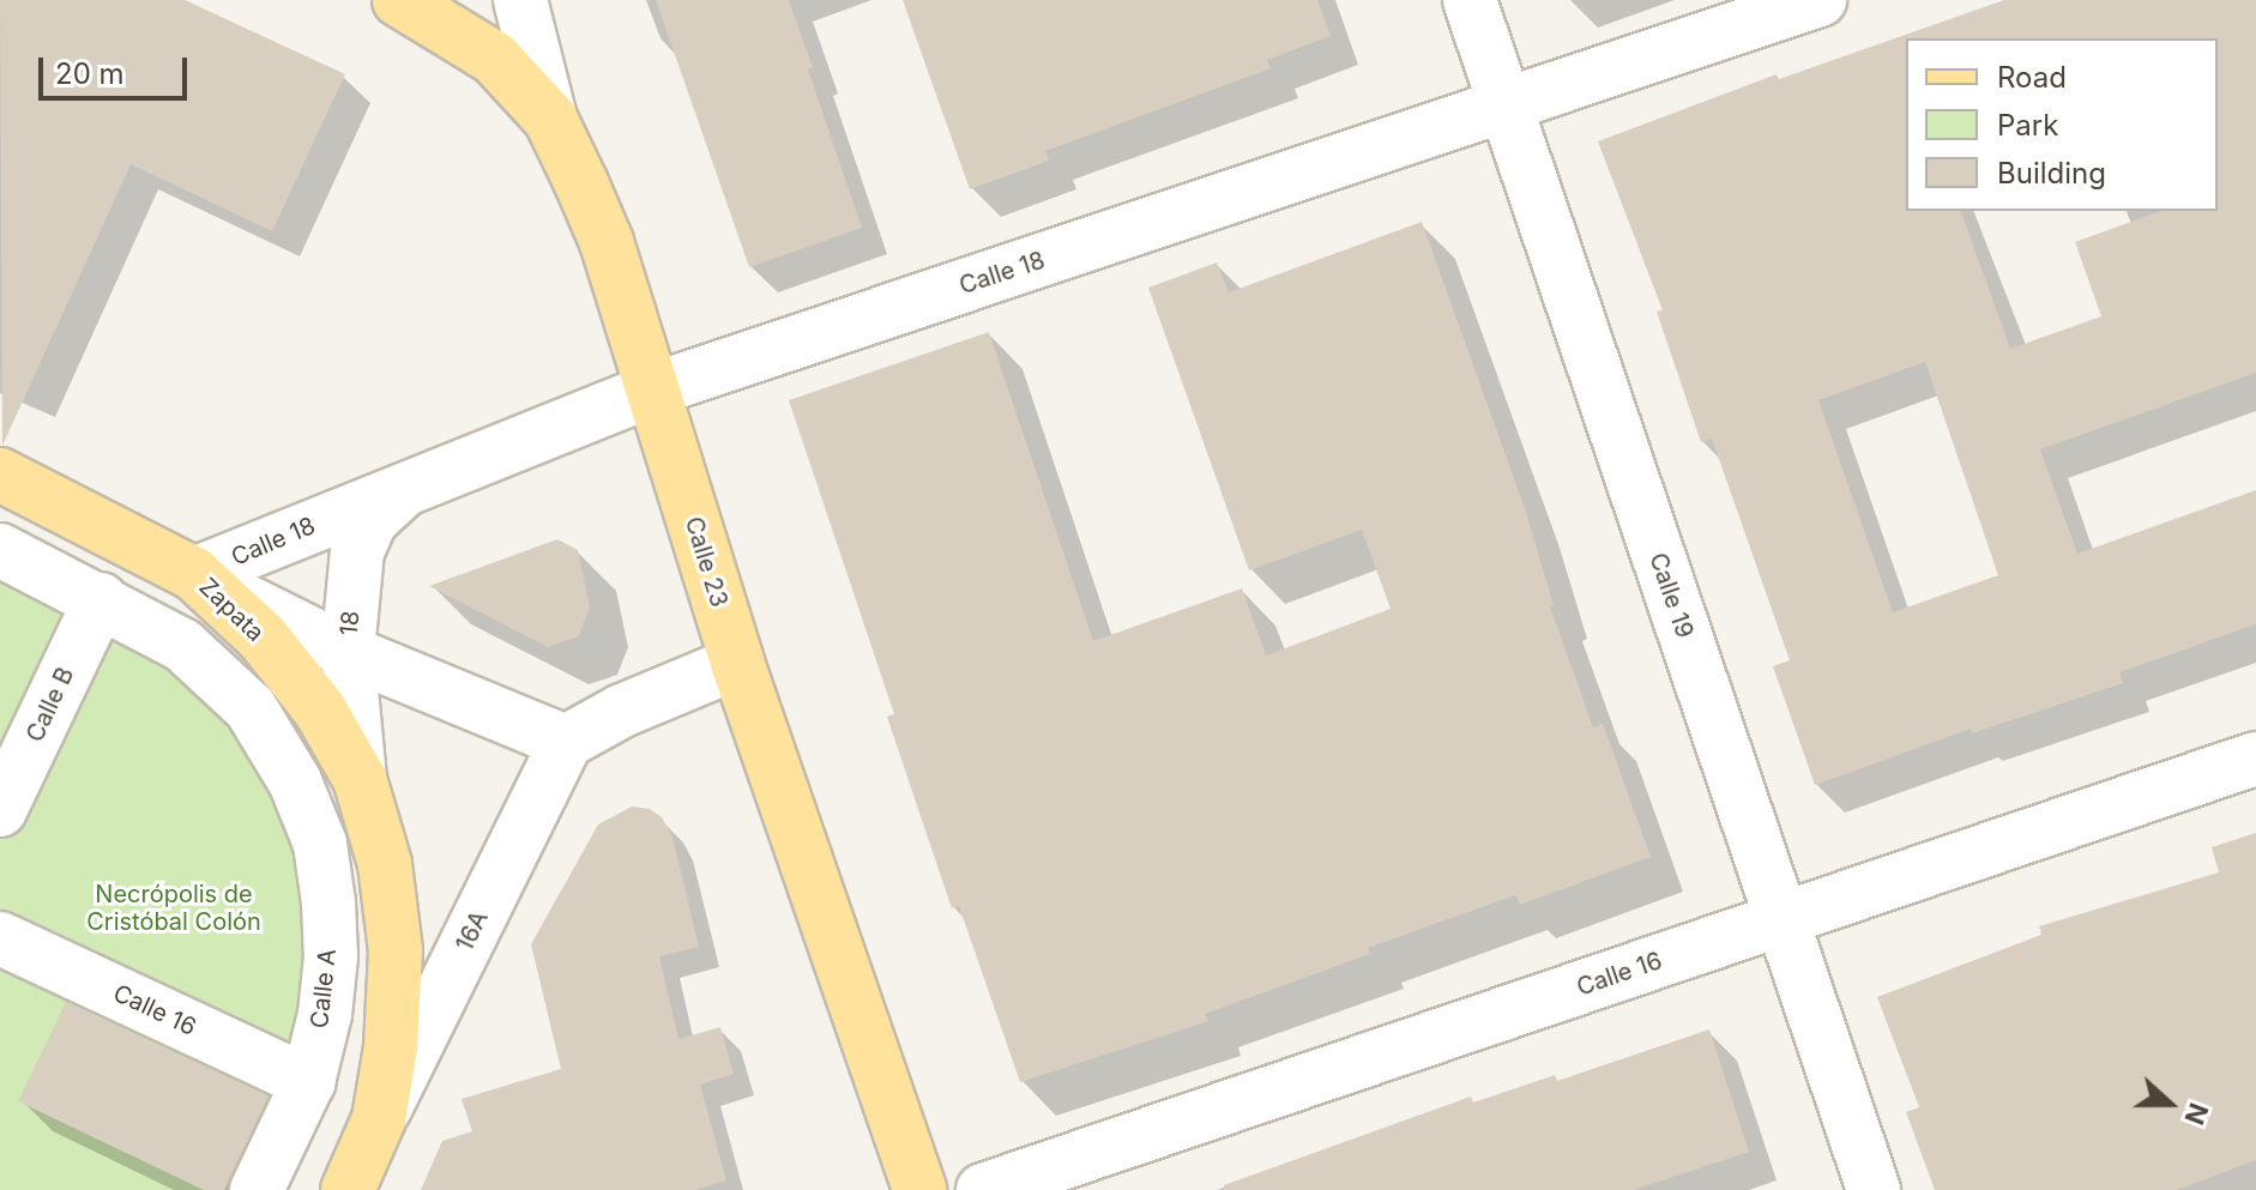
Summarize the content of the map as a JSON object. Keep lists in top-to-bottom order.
{
  "streets": {
    "main road": ["Calle 23", "Zapata"],
    "street": [
      "Calle 18",
      "Calle 19",
      "18",
      "Calle B",
      "16A",
      "Calle 16",
      "Calle A"
    ]
  },
  "crossings": [
    ["Calle 18", "Calle 23"],
    ["Calle 18", "Calle 19"],
    ["Calle 18", "Zapata"],
    ["Calle 18", "18"],
    ["Calle 19", "Calle 16"],
    ["Zapata", "18"],
    ["Zapata", "16A"],
    ["Calle B", "Calle A"],
    ["Calle 16", "Calle A"]
  ],
  "parks": ["Necrópolis de Cristóbal Colón"],
  "legend": ["Road", "Park", "Building"],
  "scale_bar": "20 m",
  "north": "right"
}
